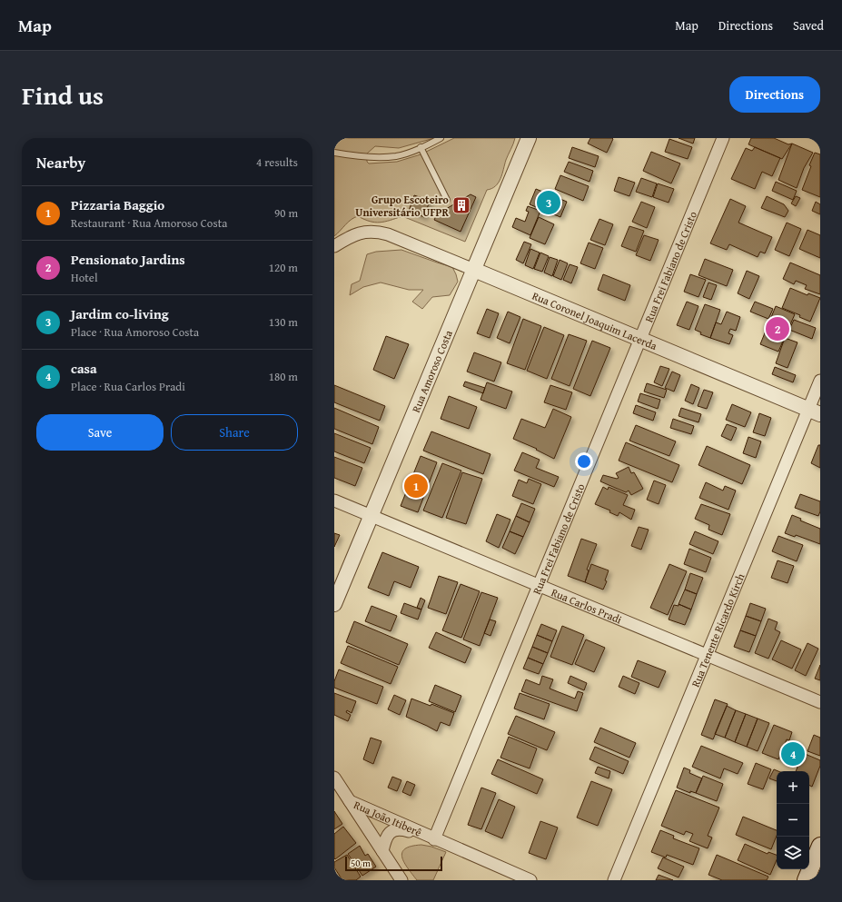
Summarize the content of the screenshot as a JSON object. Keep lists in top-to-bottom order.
{
  "streets": {
    "street": [
      "Rua Frei Fabiano de Cristo",
      "Rua Coronel Joaquim Lacerda",
      "Rua Amoroso Costa",
      "Rua Carlos Pradi",
      "Rua Tenente Ricardo Kirch",
      "Rua João Itiberê"
    ]
  },
  "crossings": [
    ["Rua Frei Fabiano de Cristo", "Rua Coronel Joaquim Lacerda"],
    ["Rua Frei Fabiano de Cristo", "Rua Carlos Pradi"],
    ["Rua Frei Fabiano de Cristo", "Rua João Itiberê"],
    ["Rua Coronel Joaquim Lacerda", "Rua Amoroso Costa"],
    ["Rua Coronel Joaquim Lacerda", "Rua Tenente Ricardo Kirch"],
    ["Rua Amoroso Costa", "Rua Carlos Pradi"],
    ["Rua Carlos Pradi", "Rua Tenente Ricardo Kirch"]
  ],
  "places": {
    "building": ["Grupo Escoteiro Universitário UFPR"]
  },
  "scale_bar": "50 m",
  "page": {
    "header": "Map",
    "nav": ["Map", "Directions", "Saved"],
    "title": "Find us",
    "buttons": [
      "Directions",
      ["Save", "Share"]
    ],
    "heading": ["Nearby", "4 results"],
    "list": [
      {
        "mark": "1",
        "name": "Pizzaria Baggio",
        "note": "Restaurant · Rua Amoroso Costa",
        "value": "90 m"
      },
      {
        "mark": "2",
        "name": "Pensionato Jardins",
        "note": "Hotel",
        "value": "120 m"
      },
      {
        "mark": "3",
        "name": "Jardim co-living",
        "note": "Place · Rua Amoroso Costa",
        "value": "130 m"
      },
      {
        "mark": "4",
        "name": "casa",
        "note": "Place · Rua Carlos Pradi",
        "value": "180 m"
      }
    ],
    "pins": [
      "3",
      "2",
      "1",
      "4"
    ],
    "map_buttons": ["+", "−"],
    "scale": "50 m"
  }
}
